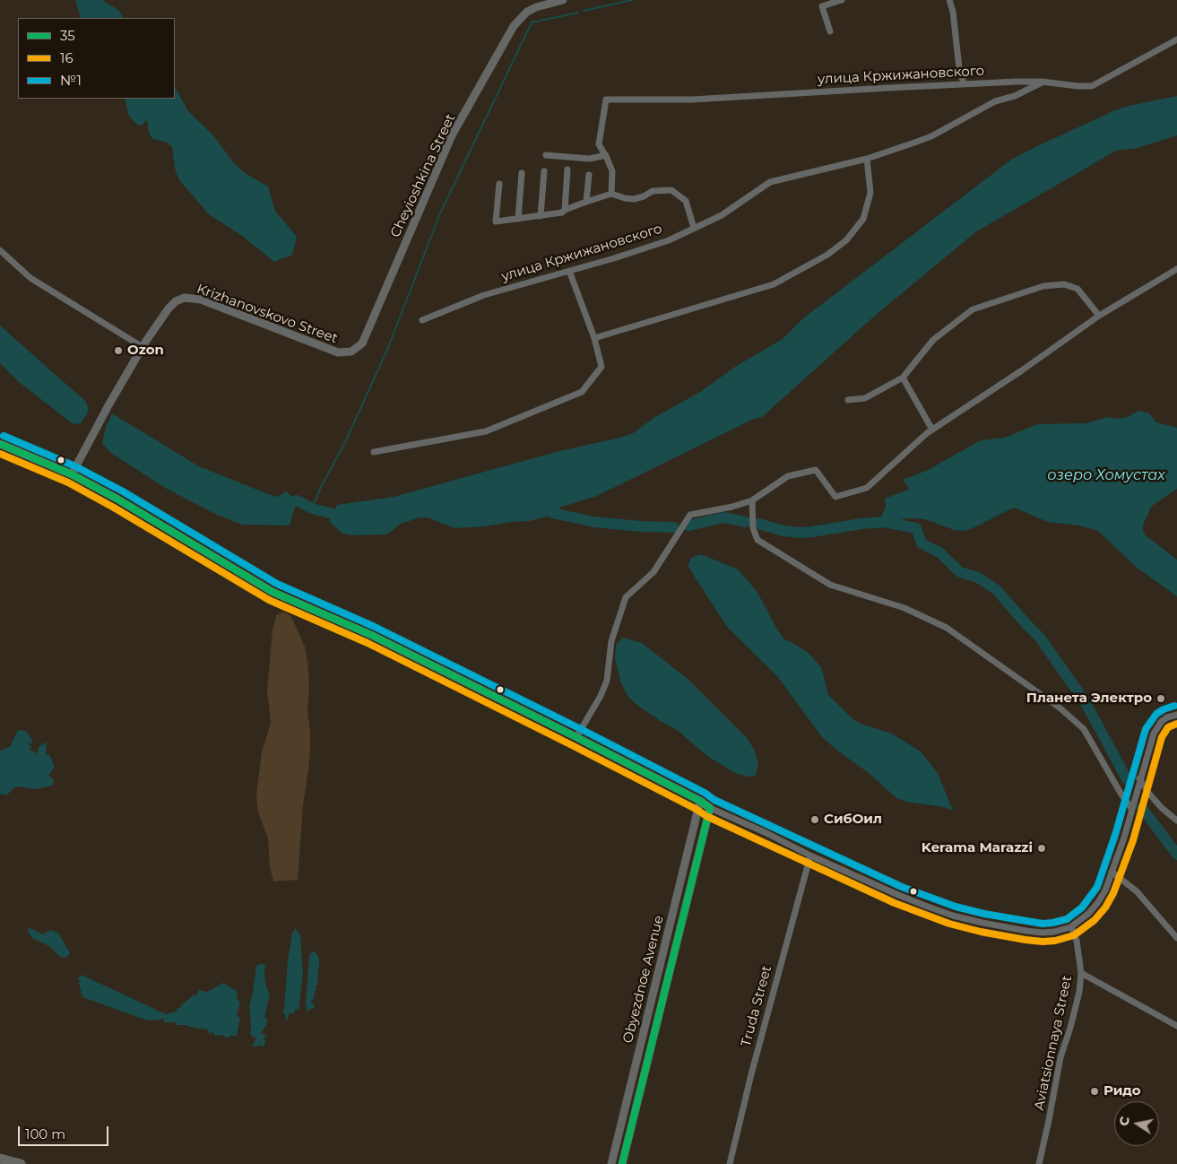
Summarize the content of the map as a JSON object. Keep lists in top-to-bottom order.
{
  "streets": {
    "street": [
      "улица Кржижановского",
      "Cheyioshkina Street",
      "Krizhanovskovo Street",
      "Obyezdnoe Avenue",
      "Truda Street",
      "Aviatsionnaya Street"
    ]
  },
  "crossings": [
    ["Cheyioshkina Street", "Krizhanovskovo Street"]
  ],
  "water": ["озеро Хомустах"],
  "places": [
    "Ozon",
    "Планета Электро",
    "СибОил",
    "Kerama Marazzi",
    "Ридо"
  ],
  "lines": ["transit line №1", "transit line 35", "transit line 16"],
  "legend": ["35", "16", "№1"],
  "scale_bar": "100 m",
  "north": "left"
}
